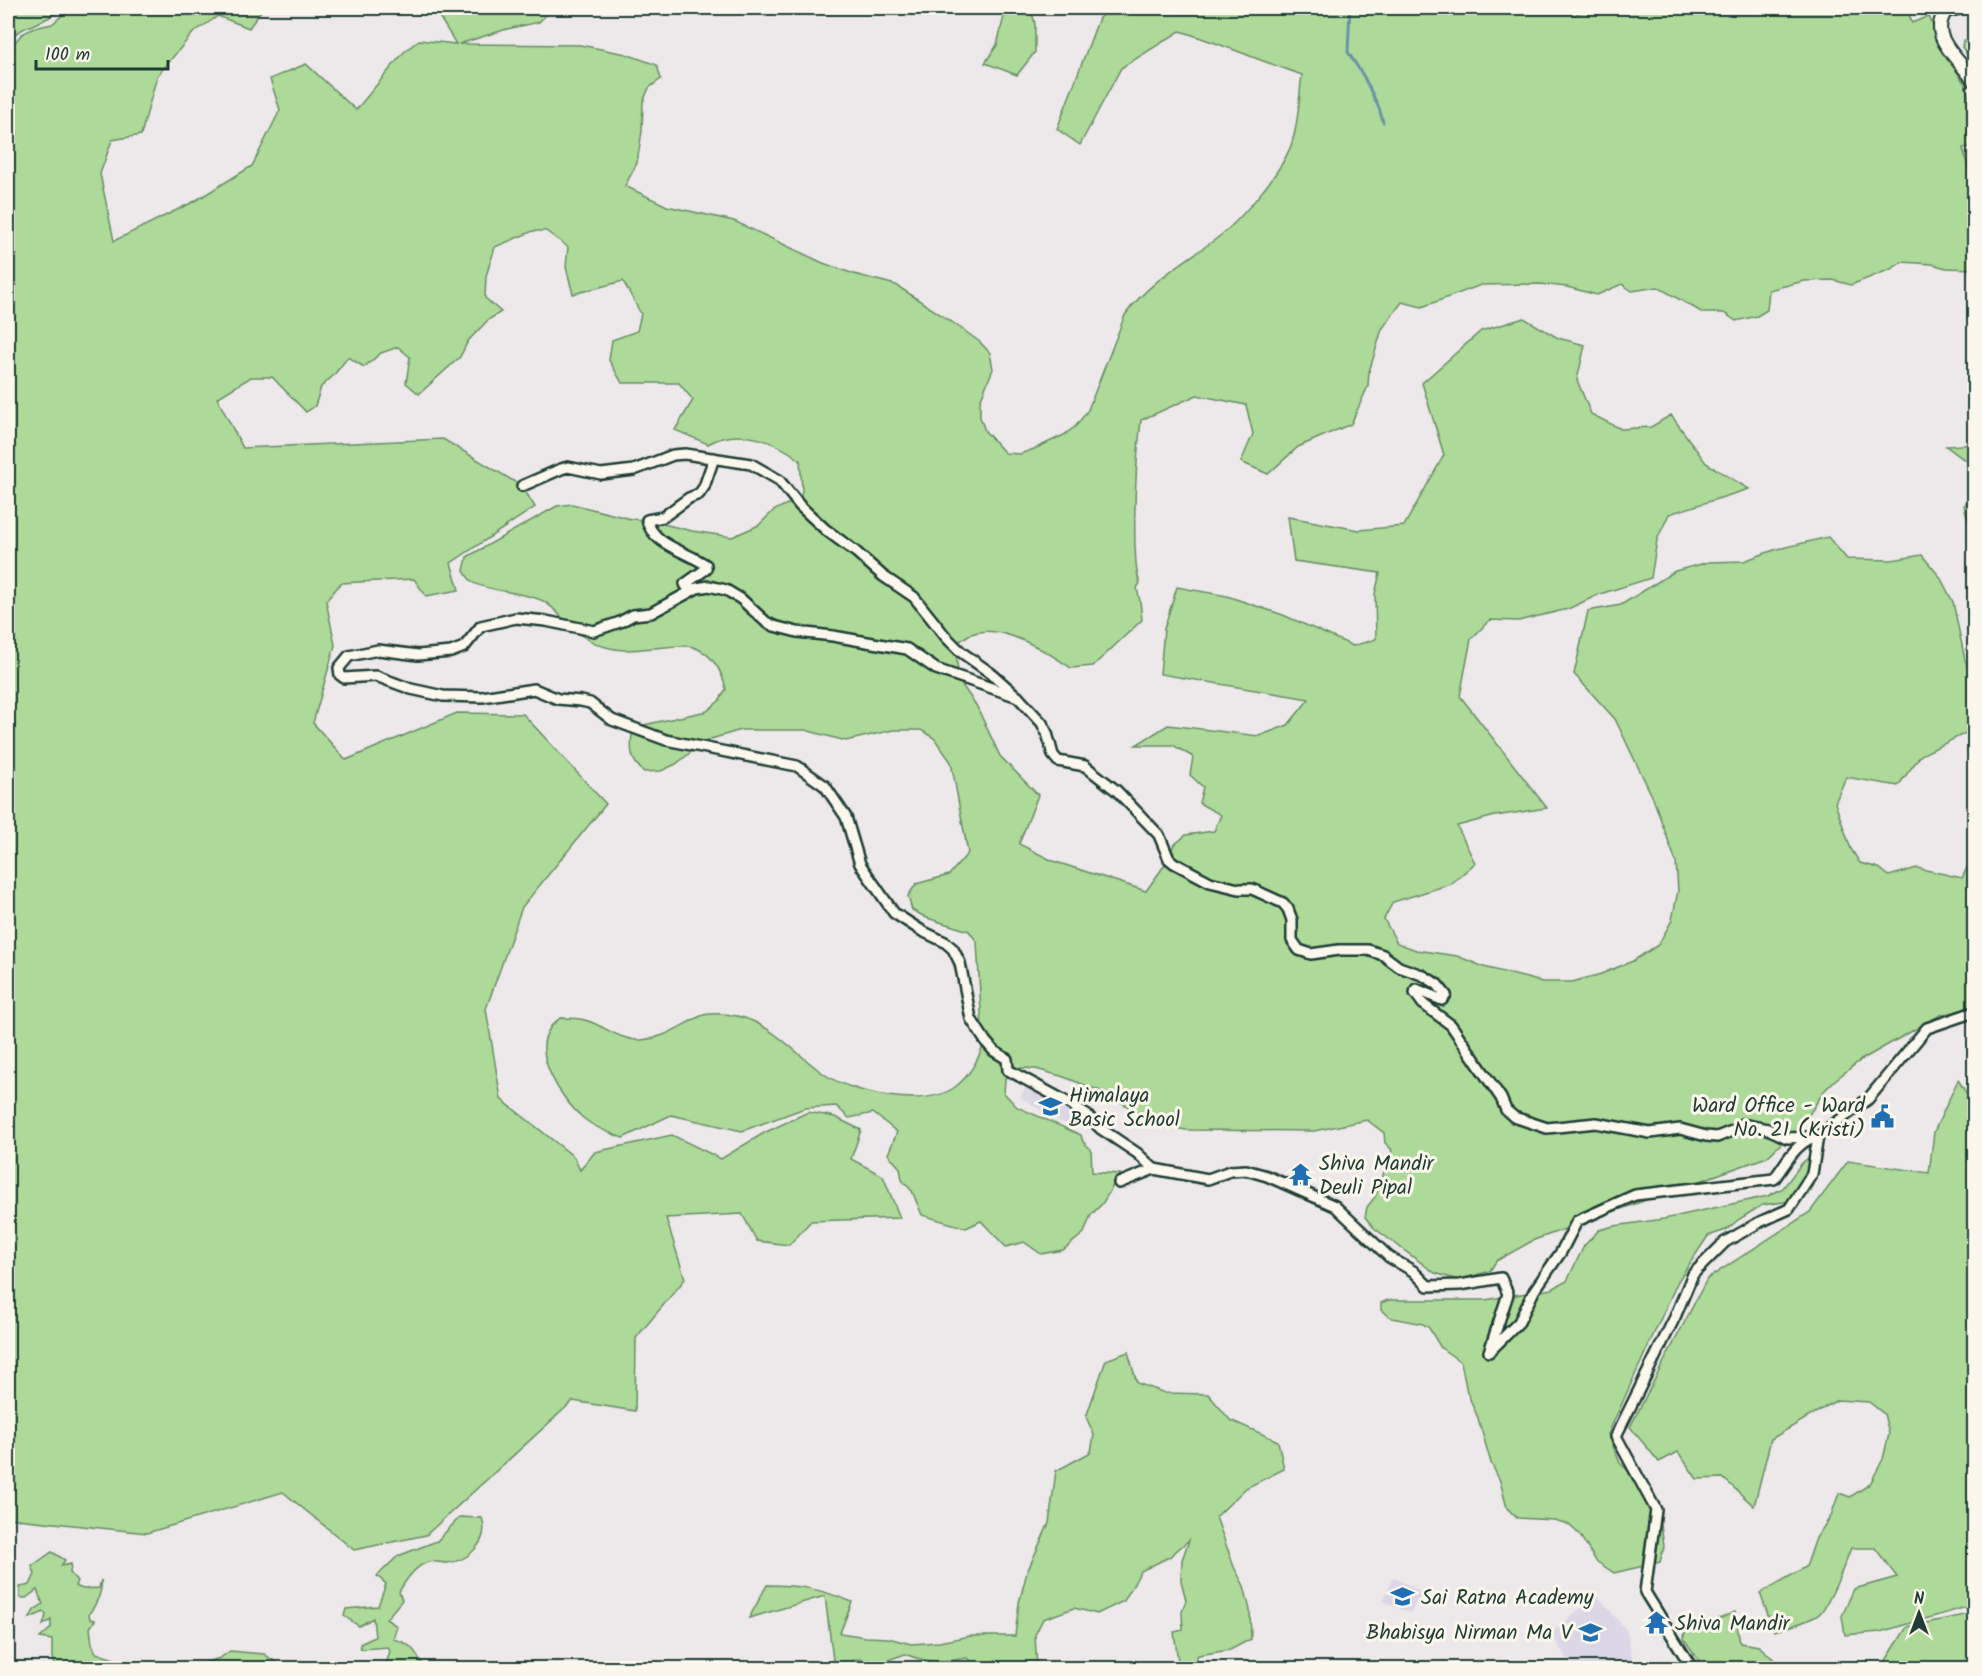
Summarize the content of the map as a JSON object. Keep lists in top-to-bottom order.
{
  "places": {
    "school or university": ["Himalaya Basic School", "Sai Ratna Academy", "Bhabisya Nirman Ma V"],
    "public building": ["Ward Office - Ward No. 21 (Kristi)"],
    "temple": ["Shiva Mandir Deuli Pipal", "Shiva Mandir"]
  },
  "scale_bar": "100 m",
  "north": "top"
}
